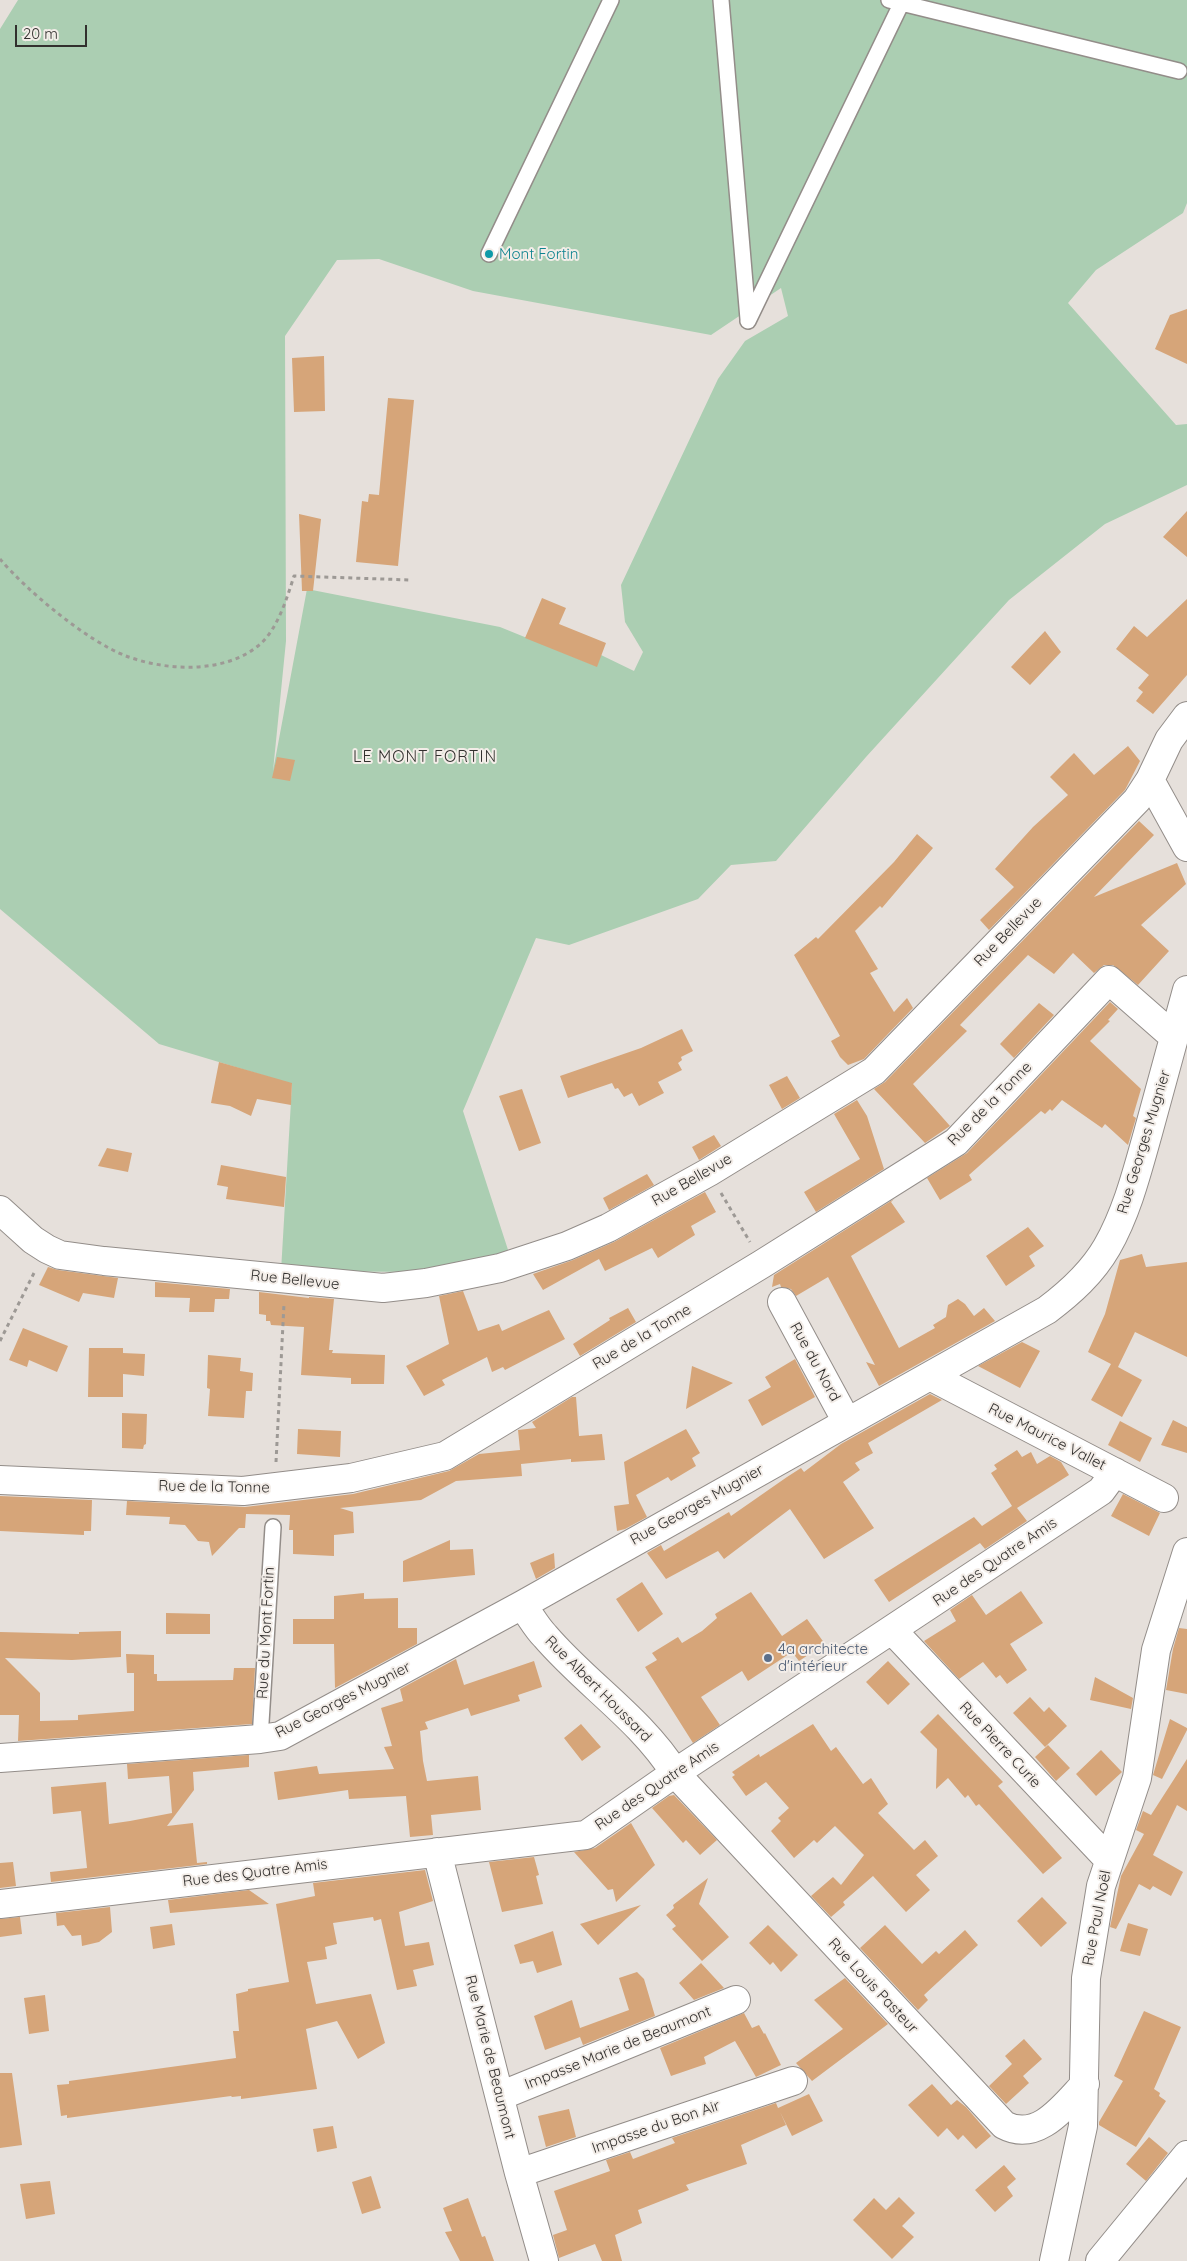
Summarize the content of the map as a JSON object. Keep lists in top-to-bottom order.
{
  "streets": {
    "street": [
      "Rue Bellevue",
      "Rue de la Tonne",
      "Rue Georges Mugnier",
      "Rue du Nord",
      "Rue Maurice Vallet",
      "Rue des Quatre Amis",
      "Rue Albert Houssard",
      "Rue Pierre Curie",
      "Rue Paul Noël",
      "Rue Louis Pasteur",
      "Impasse Marie de Beaumont",
      "Rue Marie de Beaumont",
      "Impasse du Bon Air"
    ],
    "lane": ["Rue du Mont Fortin"]
  },
  "crossings": [
    ["Rue de la Tonne", "Rue Georges Mugnier"],
    ["Rue Georges Mugnier", "Rue du Nord"],
    ["Rue Georges Mugnier", "Rue Maurice Vallet"],
    ["Rue Georges Mugnier", "Rue du Mont Fortin"],
    ["Rue Georges Mugnier", "Rue Albert Houssard"],
    ["Rue Maurice Vallet", "Rue des Quatre Amis"],
    ["Rue des Quatre Amis", "Rue Albert Houssard"],
    ["Rue des Quatre Amis", "Rue Pierre Curie"],
    ["Rue des Quatre Amis", "Rue Louis Pasteur"],
    ["Rue des Quatre Amis", "Rue Marie de Beaumont"],
    ["Rue Albert Houssard", "Rue Louis Pasteur"],
    ["Rue Pierre Curie", "Rue Paul Noël"],
    ["Rue Paul Noël", "Rue Louis Pasteur"],
    ["Impasse Marie de Beaumont", "Rue Marie de Beaumont"],
    ["Rue Marie de Beaumont", "Impasse du Bon Air"]
  ],
  "districts": ["LE MONT FORTIN"],
  "places": ["Mont Fortin", "4a architecte d'intérieur"],
  "scale_bar": "20 m"
}
